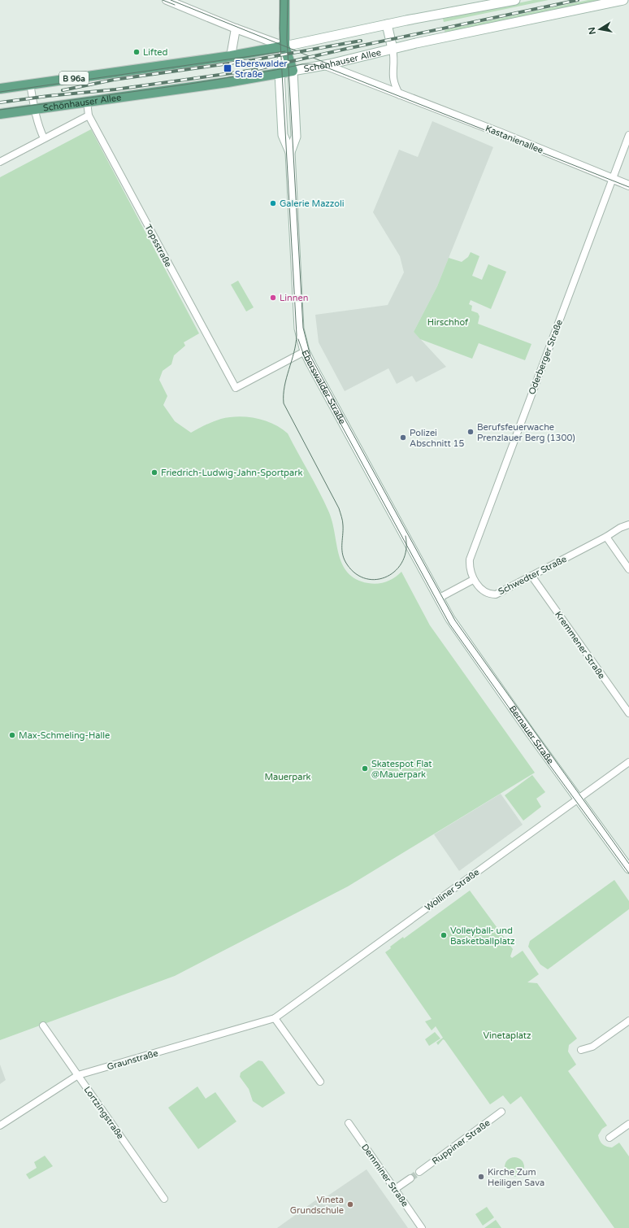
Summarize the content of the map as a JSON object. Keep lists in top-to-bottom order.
{
  "streets": {
    "main road": [
      "Schönhauser Allee",
      "B 96a",
      "Eberswalder Straße",
      "Bernauer Straße"
    ],
    "street": [
      "Kastanienallee",
      "Topsstraße",
      "Oderberger Straße",
      "Schwedter Straße",
      "Kremmener Straße",
      "Wolliner Straße",
      "Graunstraße",
      "Lortzingstraße",
      "Ruppiner Straße",
      "Demminer Straße"
    ]
  },
  "crossings": [
    ["Schönhauser Allee", "Kastanienallee"],
    ["Schönhauser Allee", "Topsstraße"],
    ["Schönhauser Allee", "Eberswalder Straße"],
    ["B 96a", "Eberswalder Straße"],
    ["Kastanienallee", "Oderberger Straße"],
    ["Topsstraße", "Eberswalder Straße"],
    ["Oderberger Straße", "Schwedter Straße"],
    ["Eberswalder Straße", "Bernauer Straße"],
    ["Schwedter Straße", "Kremmener Straße"],
    ["Bernauer Straße", "Wolliner Straße"],
    ["Wolliner Straße", "Graunstraße"],
    ["Graunstraße", "Lortzingstraße"]
  ],
  "parks": ["Hirschhof", "Mauerpark", "Vinetaplatz"],
  "places": {
    "other": [
      "Lifted",
      "Galerie Mazzoli",
      "Linnen",
      "Berufsfeuerwache Prenzlauer Berg (1300)",
      "Polizei Abschnitt 15",
      "Friedrich-Ludwig-Jahn-Sportpark",
      "Max-Schmeling-Halle",
      "Skatespot Flat @Mauerpark",
      "Volleyball- und Basketballplatz",
      "Kirche Zum Heiligen Sava",
      "Vineta Grundschule"
    ],
    "transit": ["Eberswalder Straße"]
  },
  "north": "left"
}
